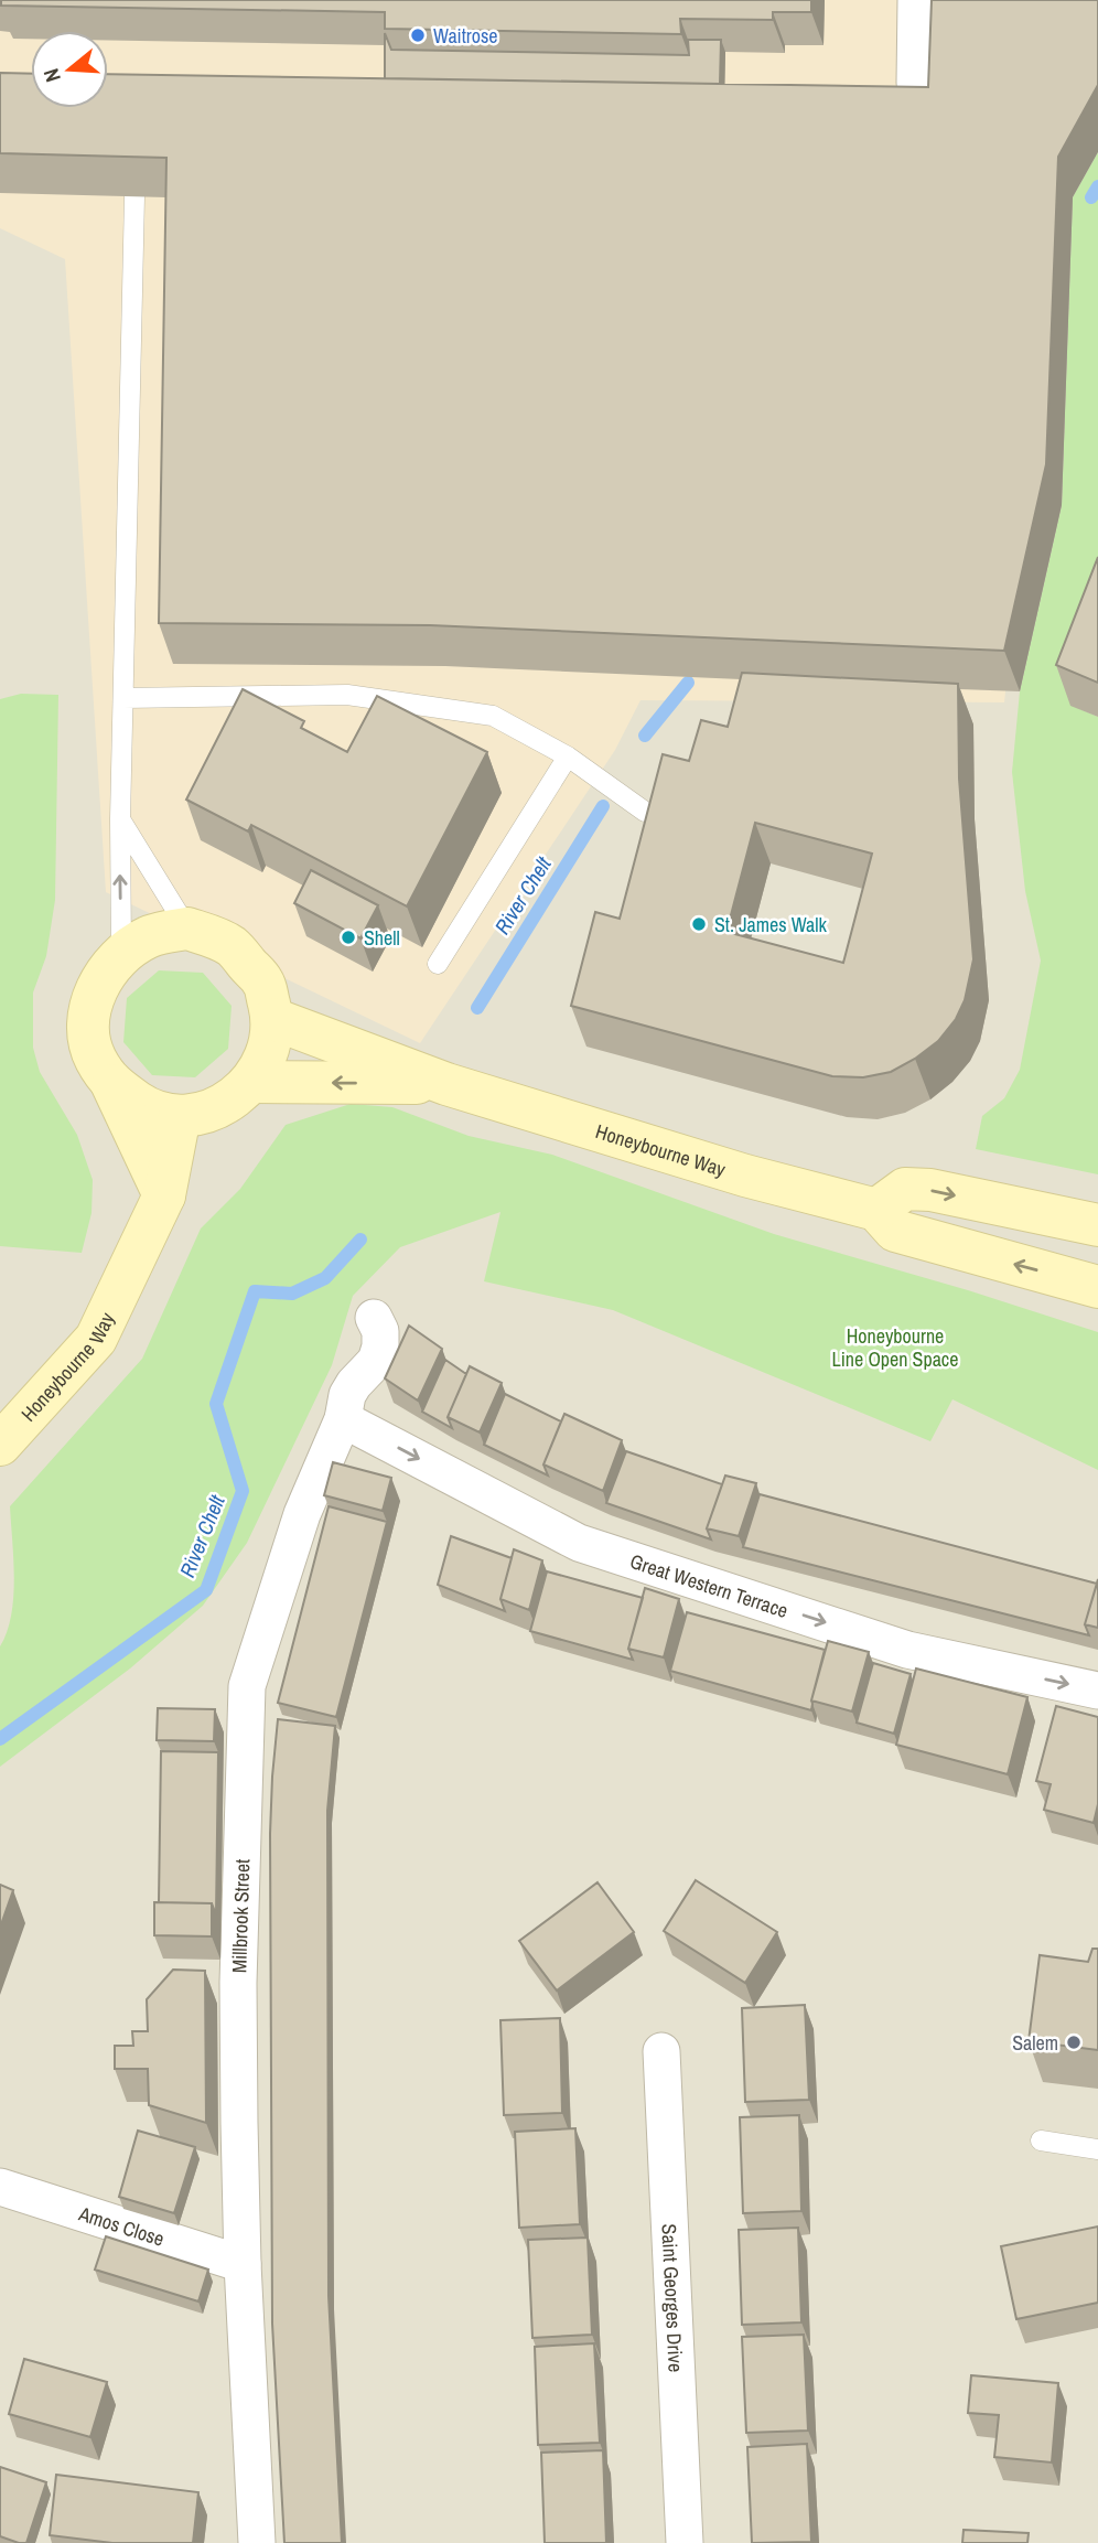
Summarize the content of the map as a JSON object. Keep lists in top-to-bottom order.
{
  "streets": {
    "street": [
      "Honeybourne Way",
      "Great Western Terrace",
      "Millbrook Street",
      "Amos Close",
      "Saint Georges Drive"
    ]
  },
  "crossings": [
    ["Great Western Terrace", "Millbrook Street"],
    ["Millbrook Street", "Amos Close"]
  ],
  "one_way": ["Great Western Terrace"],
  "water": ["River Chelt"],
  "parks": ["Honeybourne Line Open Space"],
  "places": [
    "Waitrose",
    "St. James Walk",
    "Shell",
    "Salem"
  ],
  "north": "left"
}
